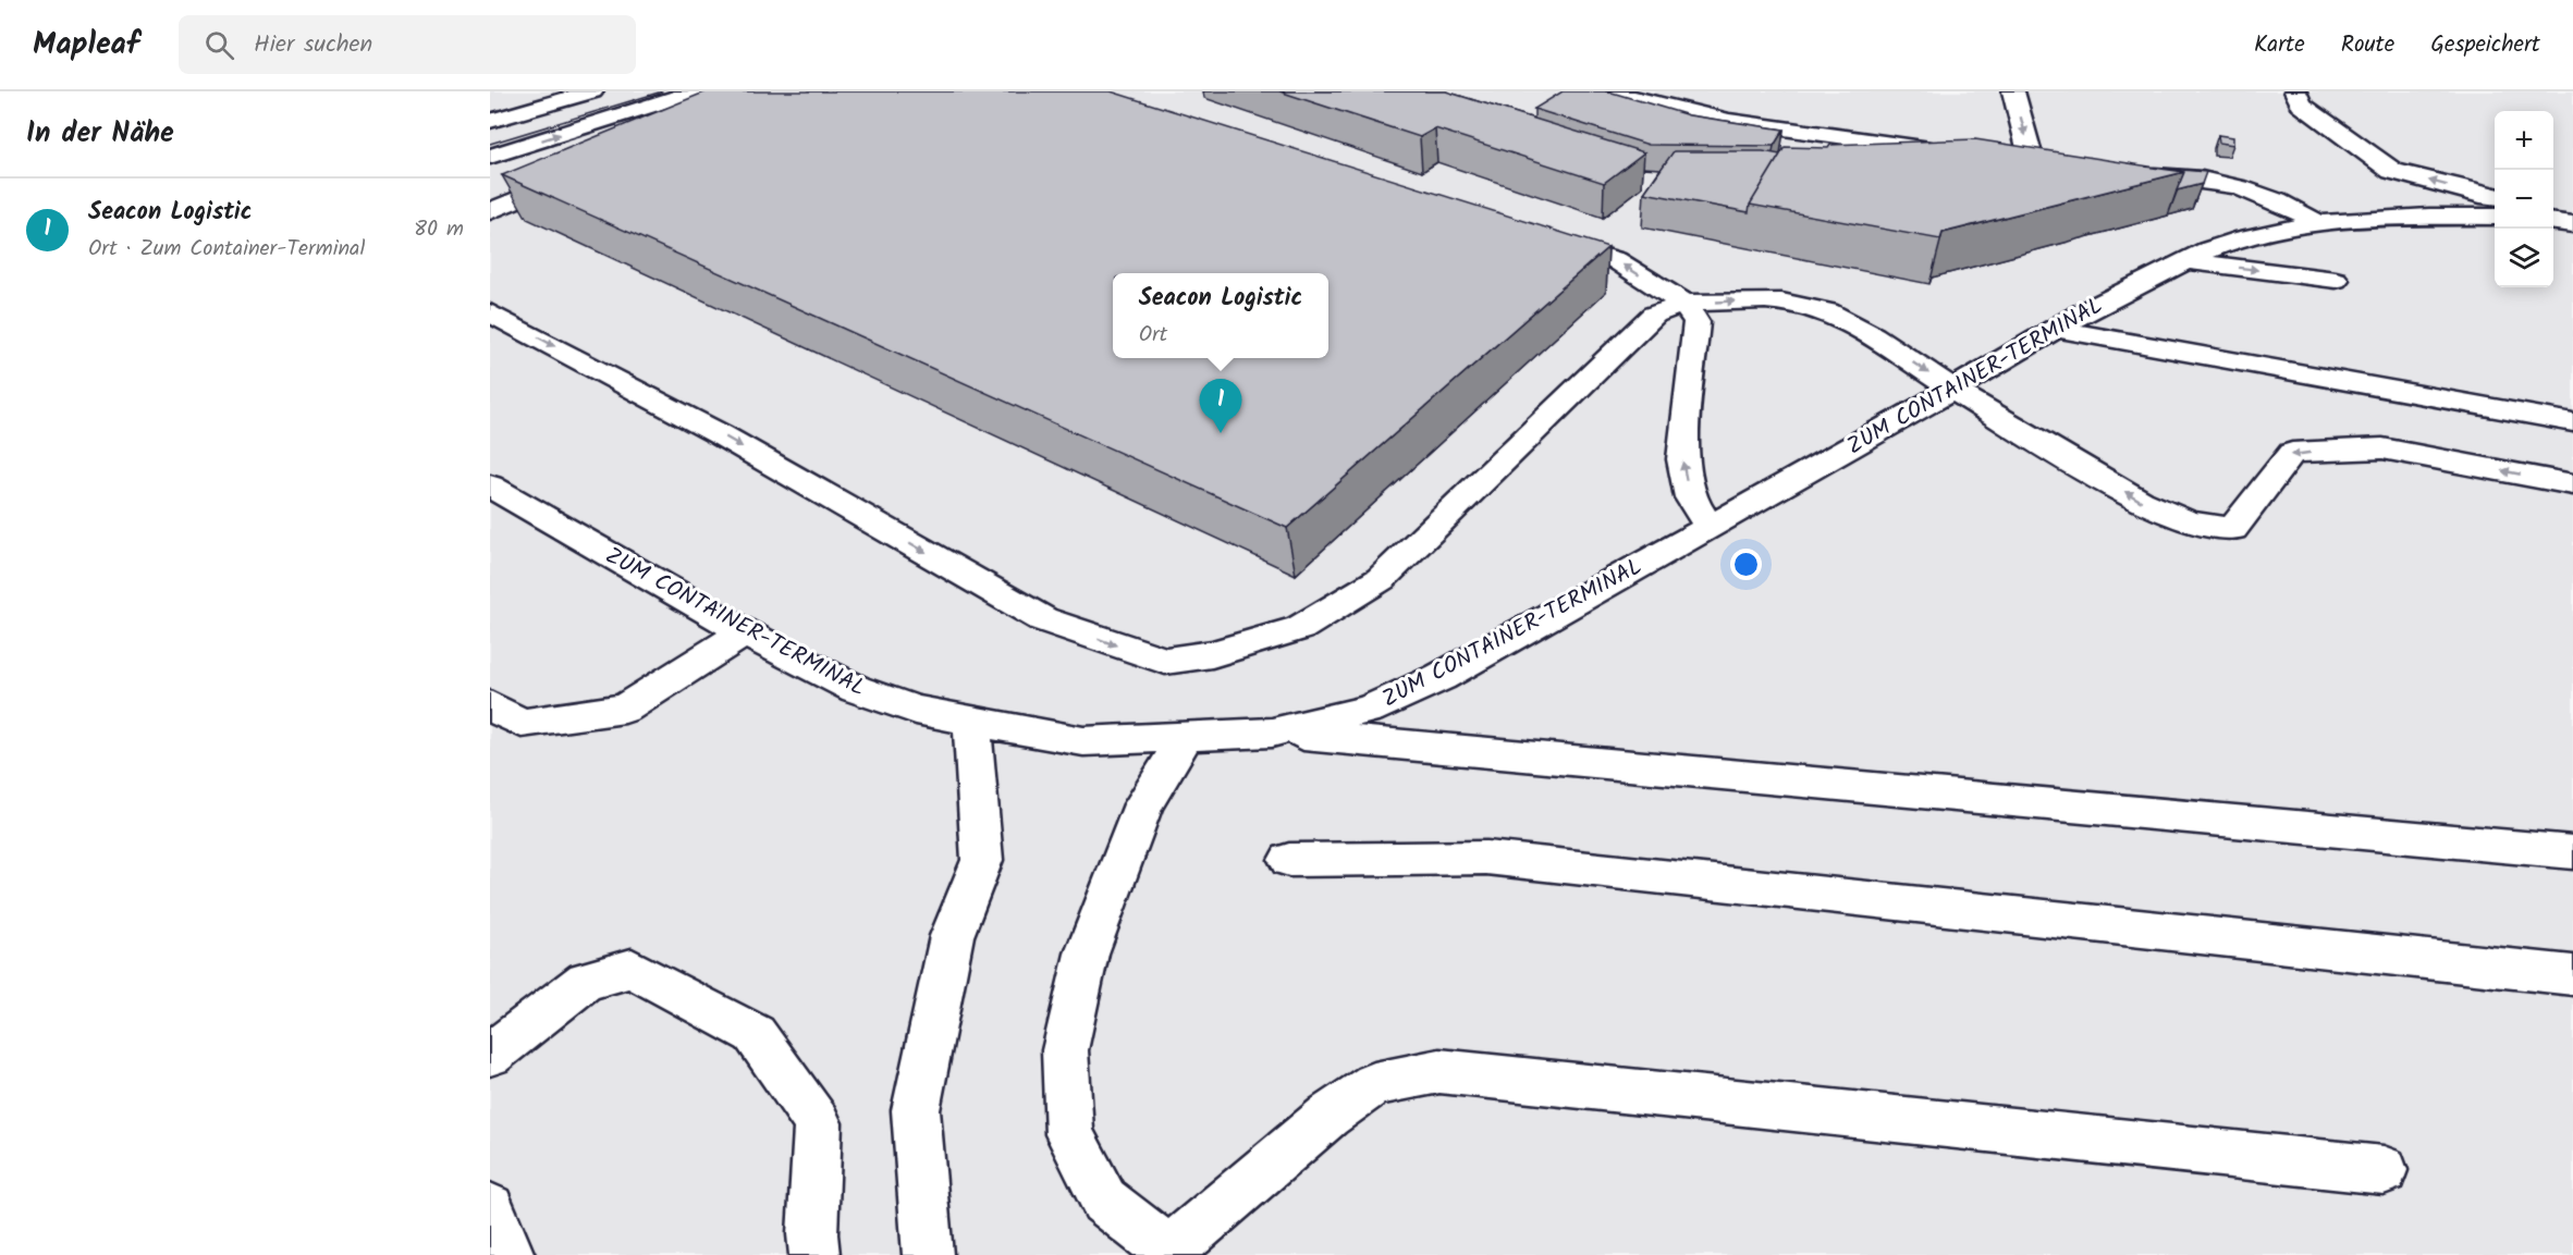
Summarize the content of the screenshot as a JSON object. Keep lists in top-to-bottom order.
{
  "streets": {
    "street": ["ZUM CONTAINER-TERMINAL"]
  },
  "page": {
    "header": "Mapleaf",
    "search": "Hier suchen",
    "nav": ["Karte", "Route", "Gespeichert"],
    "heading": "In der Nähe",
    "map_buttons": ["+", "−"],
    "list": [
      {
        "mark": "1",
        "name": "Seacon Logistic",
        "note": "Ort · Zum Container-Terminal",
        "value": "80 m"
      }
    ],
    "popup": ["Seacon Logistic", "Ort"],
    "pins": "1"
  }
}
